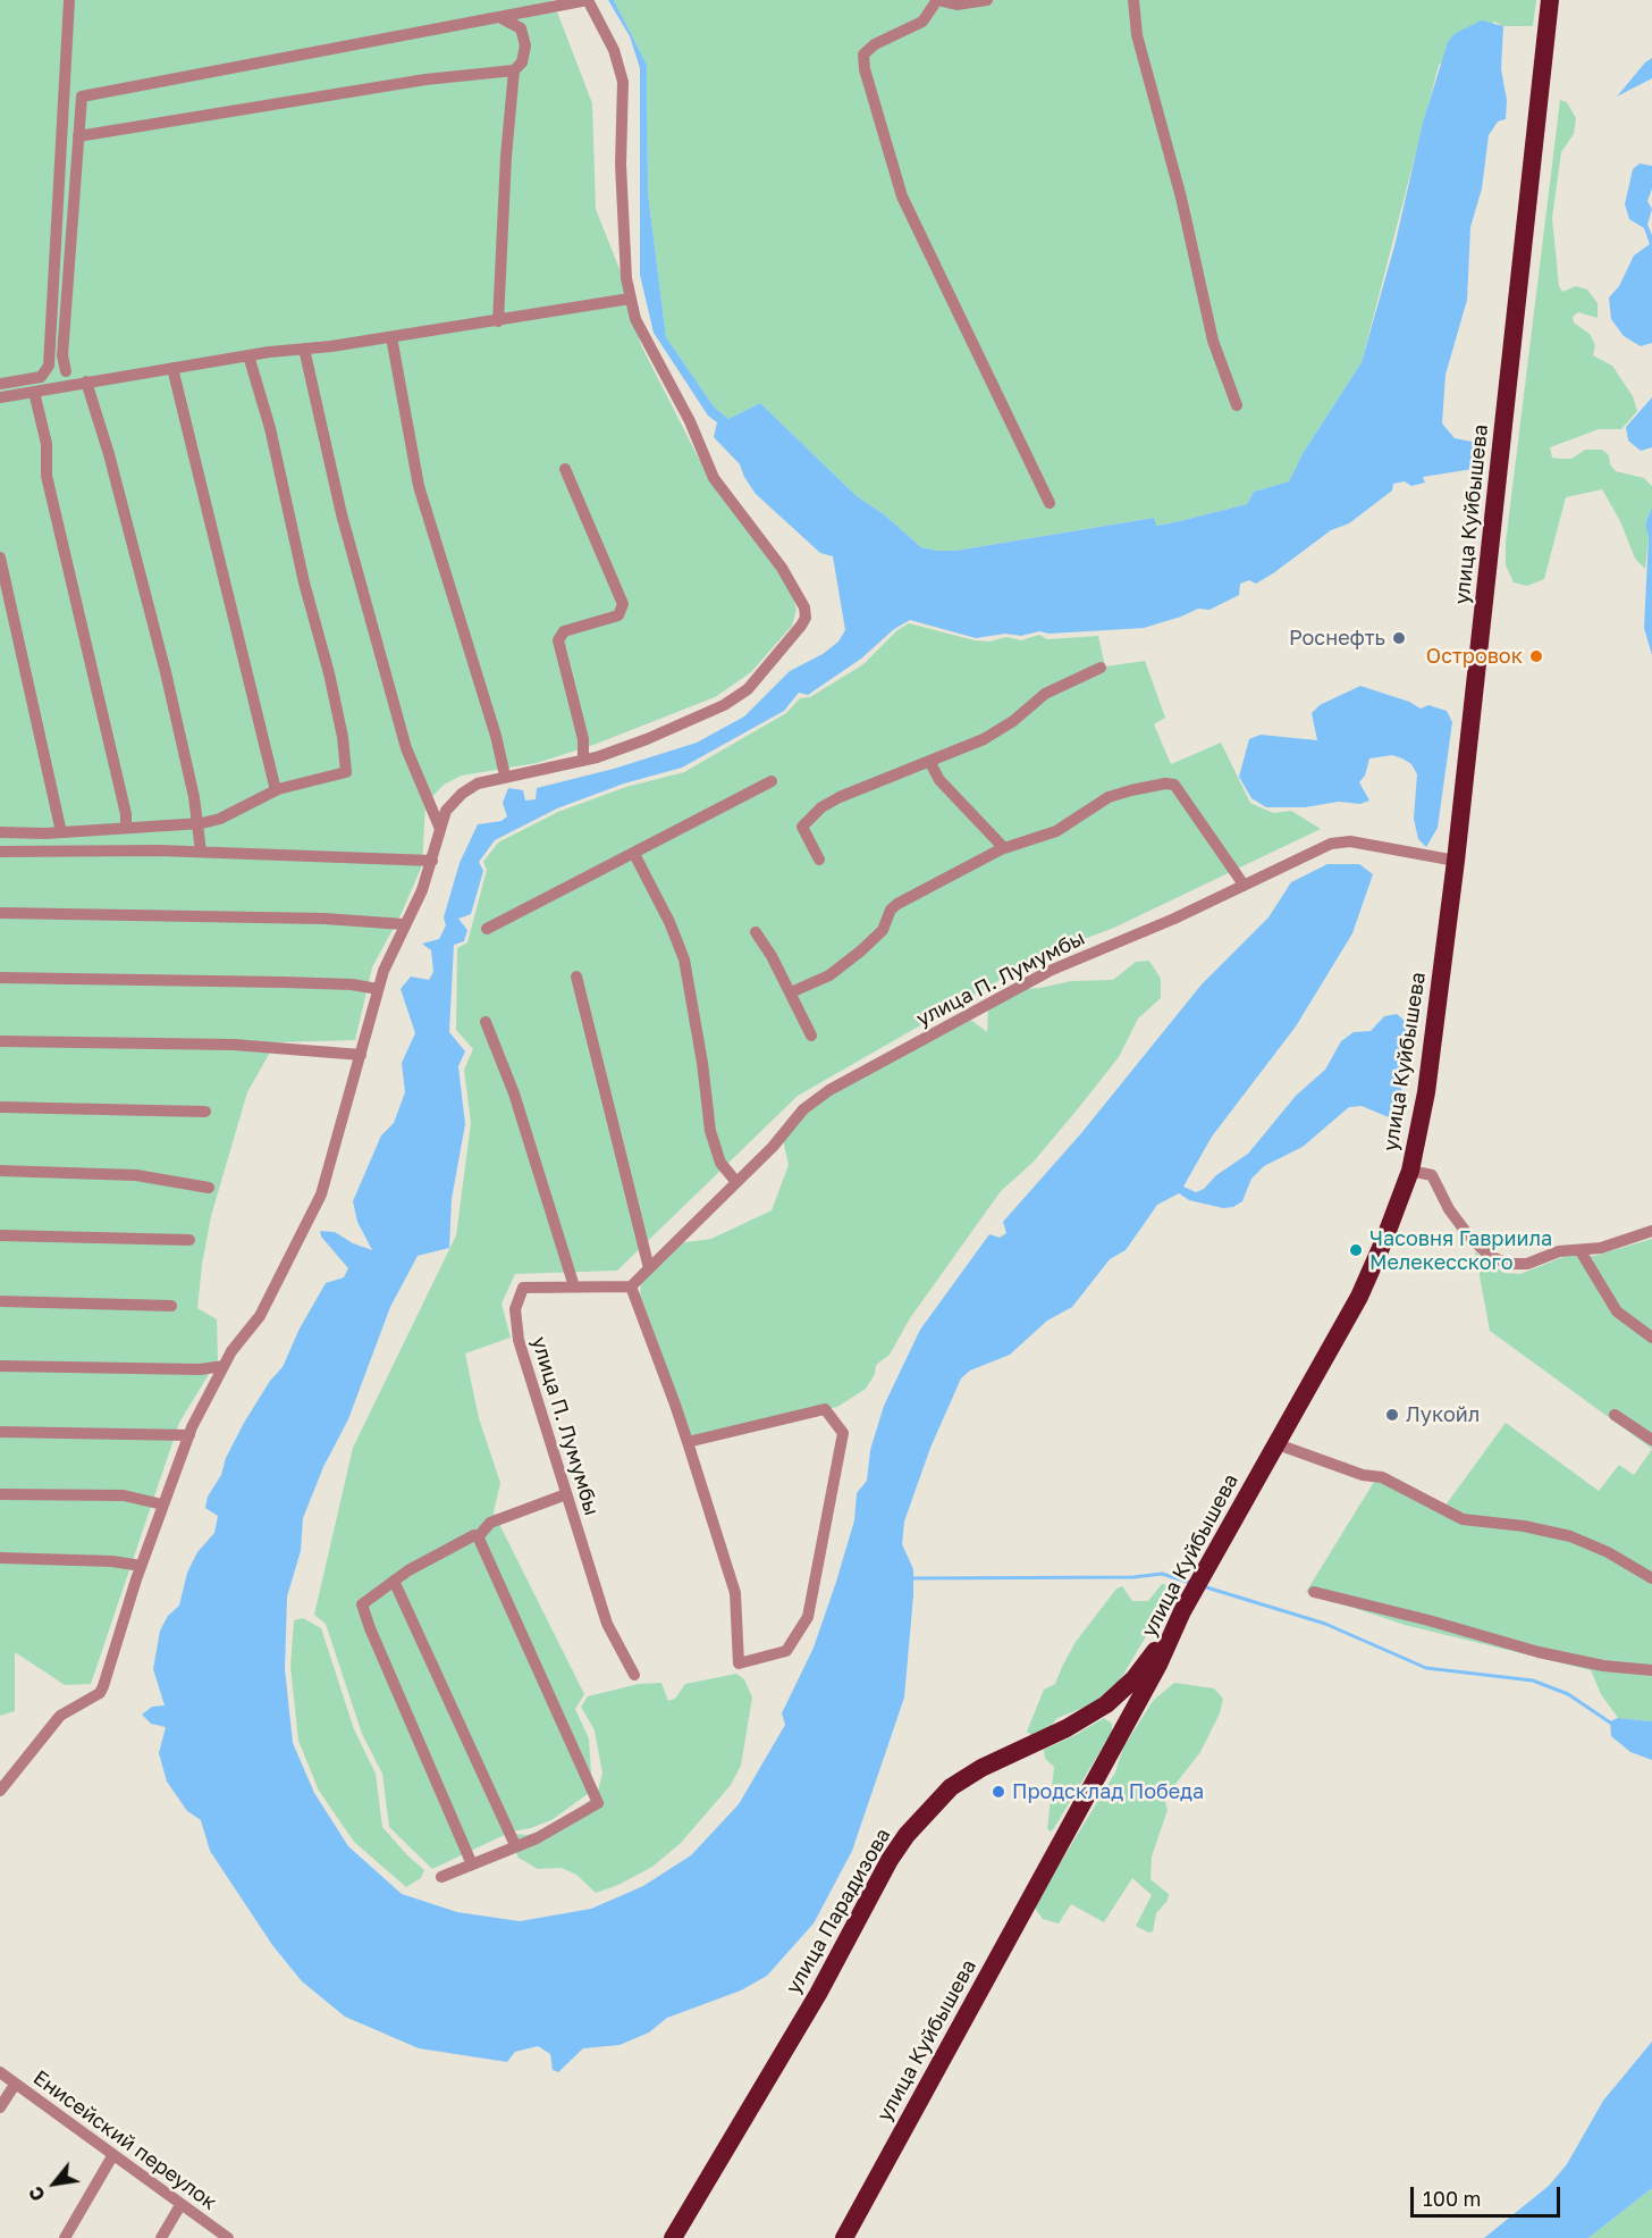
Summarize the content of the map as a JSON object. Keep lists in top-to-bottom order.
{
  "streets": {
    "highway": ["улица Куйбышева", "улица Парадизова"],
    "street": ["улица П. Лумумбы", "Енисейский переулок"]
  },
  "crossings": [
    ["улица Куйбышева", "улица П. Лумумбы"],
    ["улица Куйбышева", "улица Парадизова"]
  ],
  "places": [
    "Роснефть",
    "Островок",
    "Часовня Гавриила Мелекесского",
    "Лукойл",
    "Продсклад Победа"
  ],
  "scale_bar": "100 m",
  "north": "bottom left"
}
